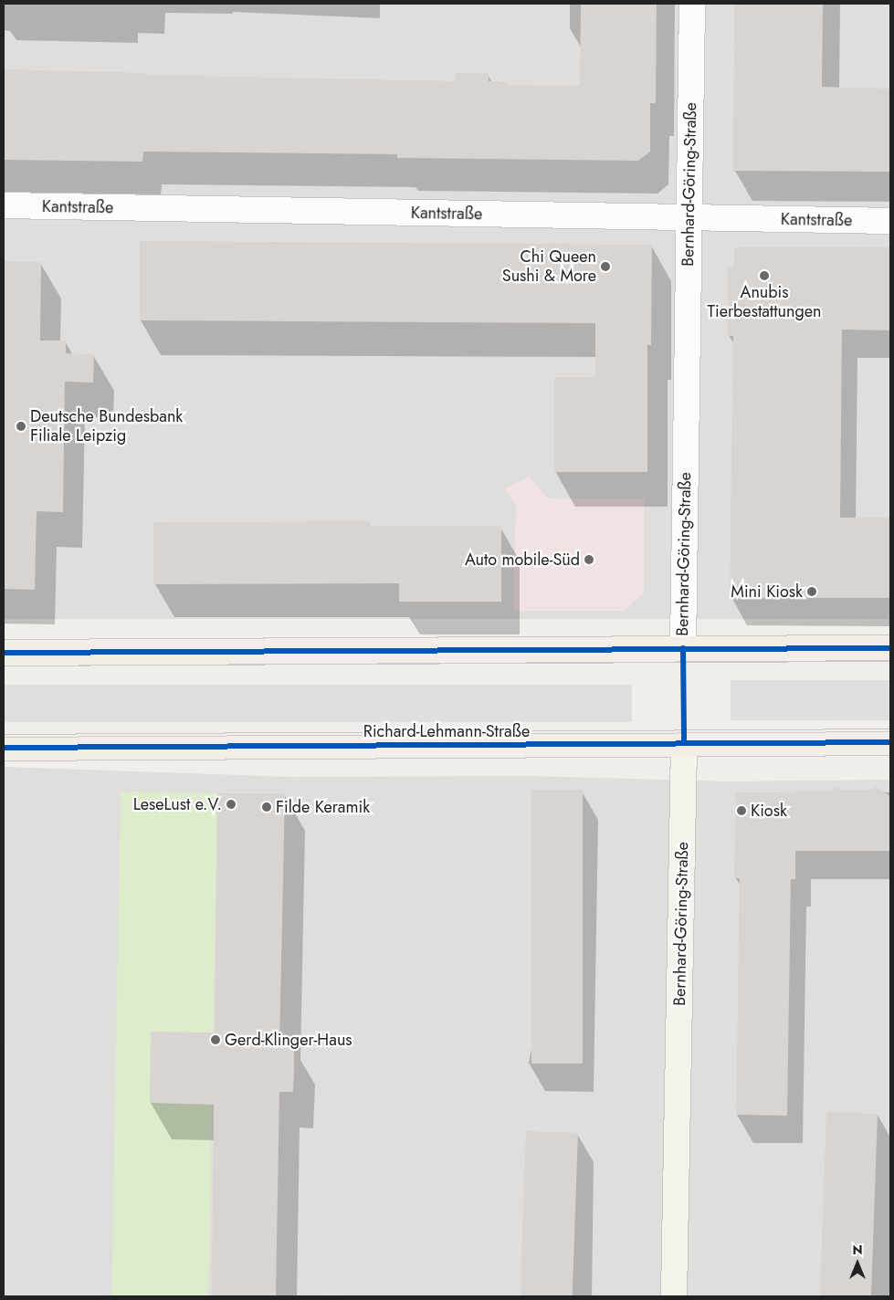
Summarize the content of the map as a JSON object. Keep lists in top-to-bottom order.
{
  "streets": {
    "main road": ["Richard-Lehmann-Straße"],
    "street": ["Bernhard-Göring-Straße", "Kantstraße"]
  },
  "crossings": [
    ["Bernhard-Göring-Straße", "Kantstraße"],
    ["Bernhard-Göring-Straße", "Richard-Lehmann-Straße"]
  ],
  "places": [
    "Chi Queen Sushi & More",
    "Anubis Tierbestattungen",
    "Deutsche Bundesbank Filiale Leipzig",
    "Auto mobile-Süd",
    "Mini Kiosk",
    "LeseLust e.V.",
    "Filde Keramik",
    "Kiosk",
    "Gerd-Klinger-Haus"
  ],
  "north": "top"
}
